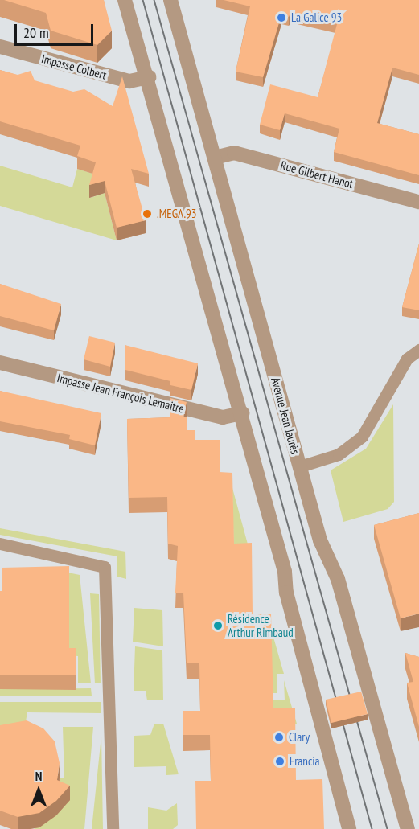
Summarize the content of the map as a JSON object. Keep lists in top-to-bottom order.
{
  "streets": {
    "street": [
      "Impasse Colbert",
      "Rue Gilbert Hanot",
      "Impasse Jean François Lemaitre",
      "Avenue Jean Jaurès"
    ]
  },
  "crossings": [
    ["Rue Gilbert Hanot", "Avenue Jean Jaurès"]
  ],
  "places": [
    "La Galice 93",
    ".MEGA.93",
    "Résidence Arthur Rimbaud",
    "Clary",
    "Francia"
  ],
  "scale_bar": "20 m",
  "north": "top"
}
